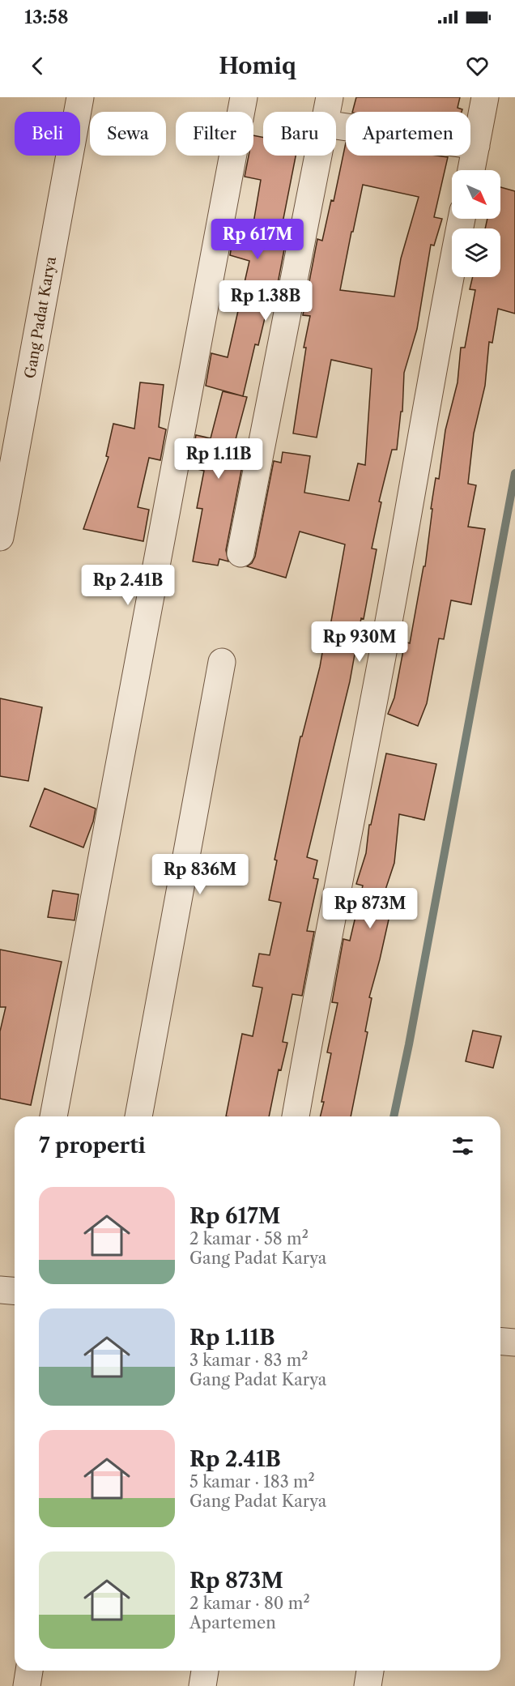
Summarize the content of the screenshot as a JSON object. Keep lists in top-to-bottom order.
{
  "streets": {
    "street": ["Gang Padat Karya"]
  },
  "north": "bottom right",
  "page": {
    "status": "13:58",
    "header": "Homiq",
    "chip": [
      "Beli",
      "Sewa",
      "Filter",
      "Baru",
      "Apartemen"
    ],
    "price": [
      "Rp 617M",
      "Rp 1.38B",
      "Rp 1.11B",
      "Rp 2.41B",
      "Rp 930M",
      "Rp 836M",
      "Rp 873M"
    ],
    "heading": "7 properti",
    "list": [
      {
        "name": "Rp 617M",
        "note": "2 kamar · 58 m² · Gang Padat Karya"
      },
      {
        "name": "Rp 1.11B",
        "note": "3 kamar · 83 m² · Gang Padat Karya"
      },
      {
        "name": "Rp 2.41B",
        "note": "5 kamar · 183 m² · Gang Padat Karya"
      },
      {
        "name": "Rp 873M",
        "note": "2 kamar · 80 m² · Apartemen"
      }
    ]
  }
}
